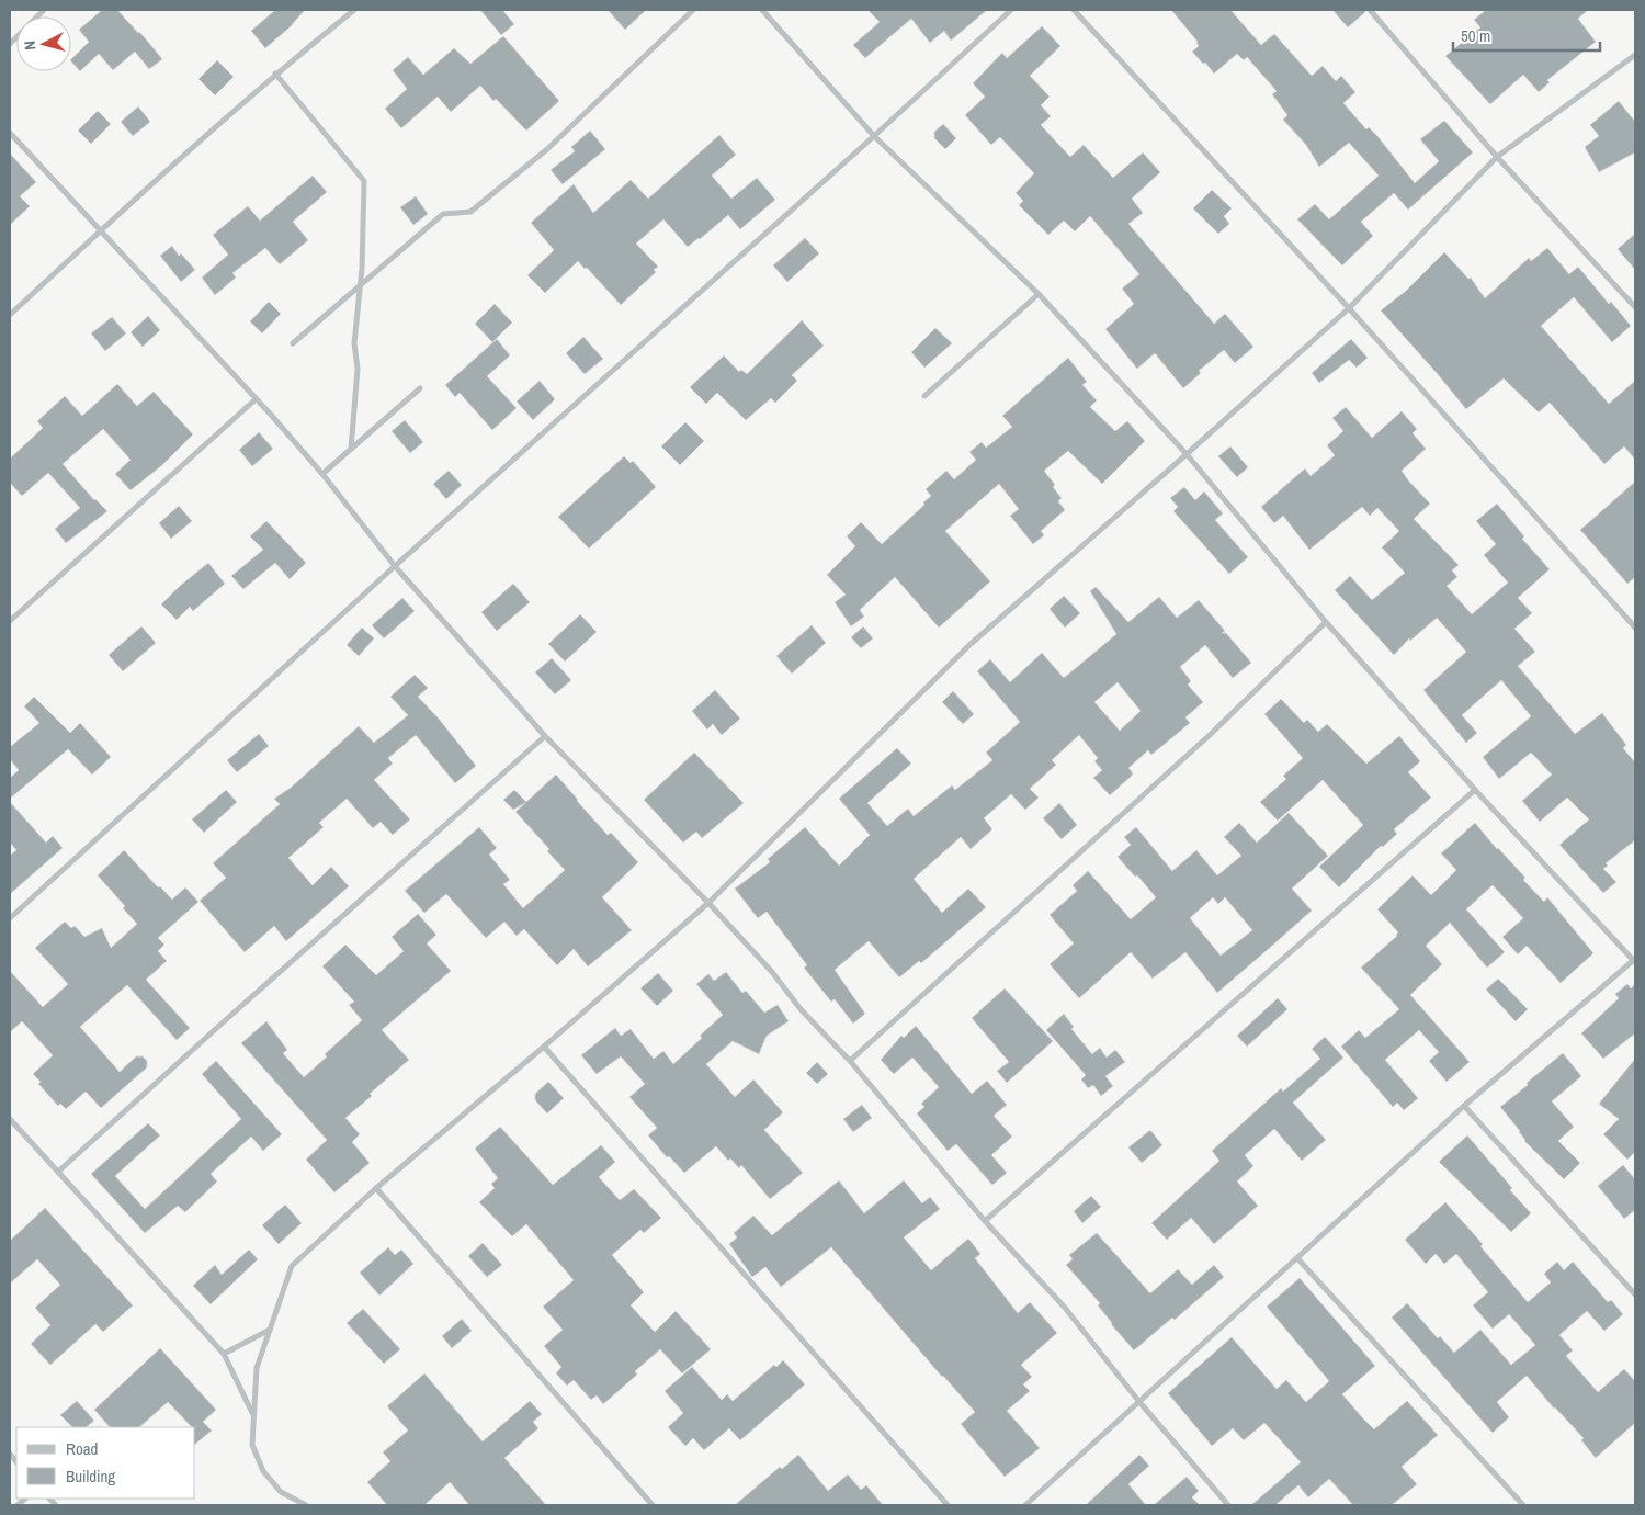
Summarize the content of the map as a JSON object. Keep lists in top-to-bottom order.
{
  "legend": ["Road", "Building"],
  "scale_bar": "50 m",
  "north": "left"
}
